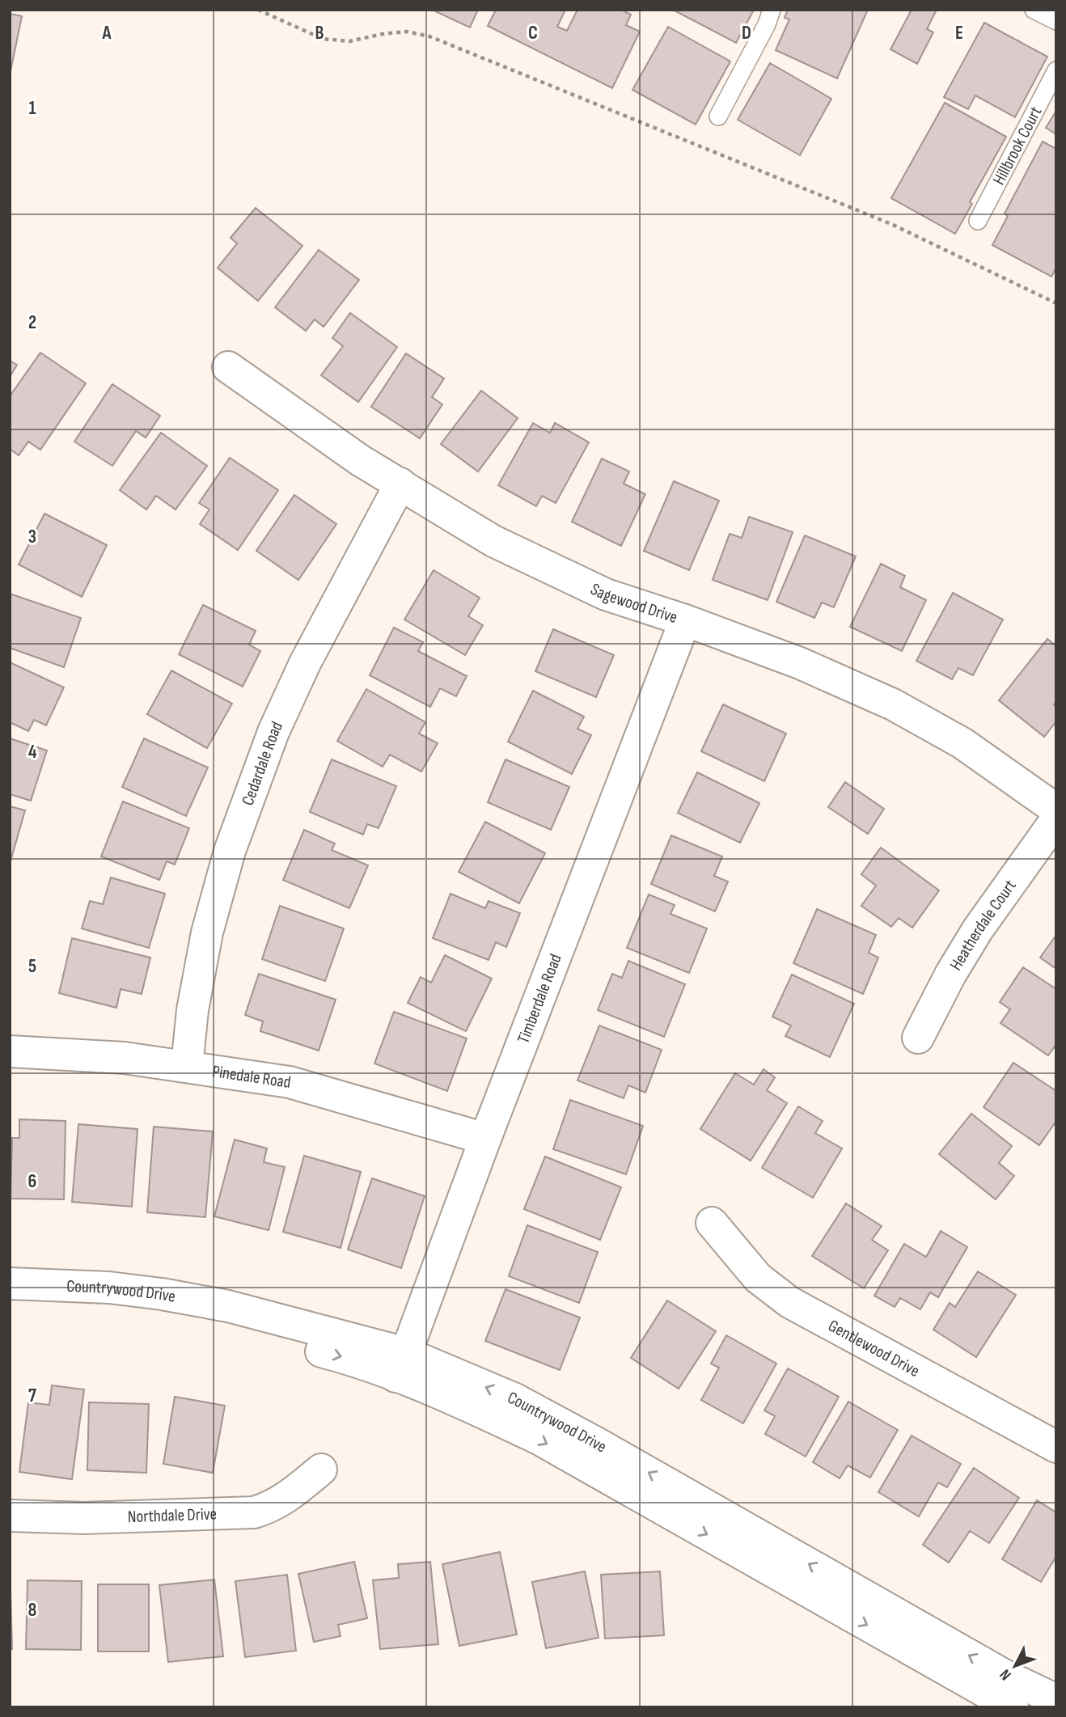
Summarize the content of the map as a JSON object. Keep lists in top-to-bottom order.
{
  "streets": {
    "street": [
      "Sagewood Drive",
      "Cedardale Road",
      "Heatherdale Court",
      "Timberdale Road",
      "Pinedale Road",
      "Countrywood Drive",
      "Gentlewood Drive",
      "Northdale Drive"
    ],
    "lane": ["Hillbrook Court"]
  },
  "crossings": [
    ["Sagewood Drive", "Cedardale Road"],
    ["Sagewood Drive", "Timberdale Road"],
    ["Cedardale Road", "Pinedale Road"],
    ["Timberdale Road", "Pinedale Road"],
    ["Timberdale Road", "Countrywood Drive"]
  ],
  "north": "bottom left",
  "grid": {
    "columns": [
      "A",
      "B",
      "C",
      "D",
      "E"
    ],
    "rows": [
      "1",
      "2",
      "3",
      "4",
      "5",
      "6",
      "7",
      "8"
    ]
  }
}
